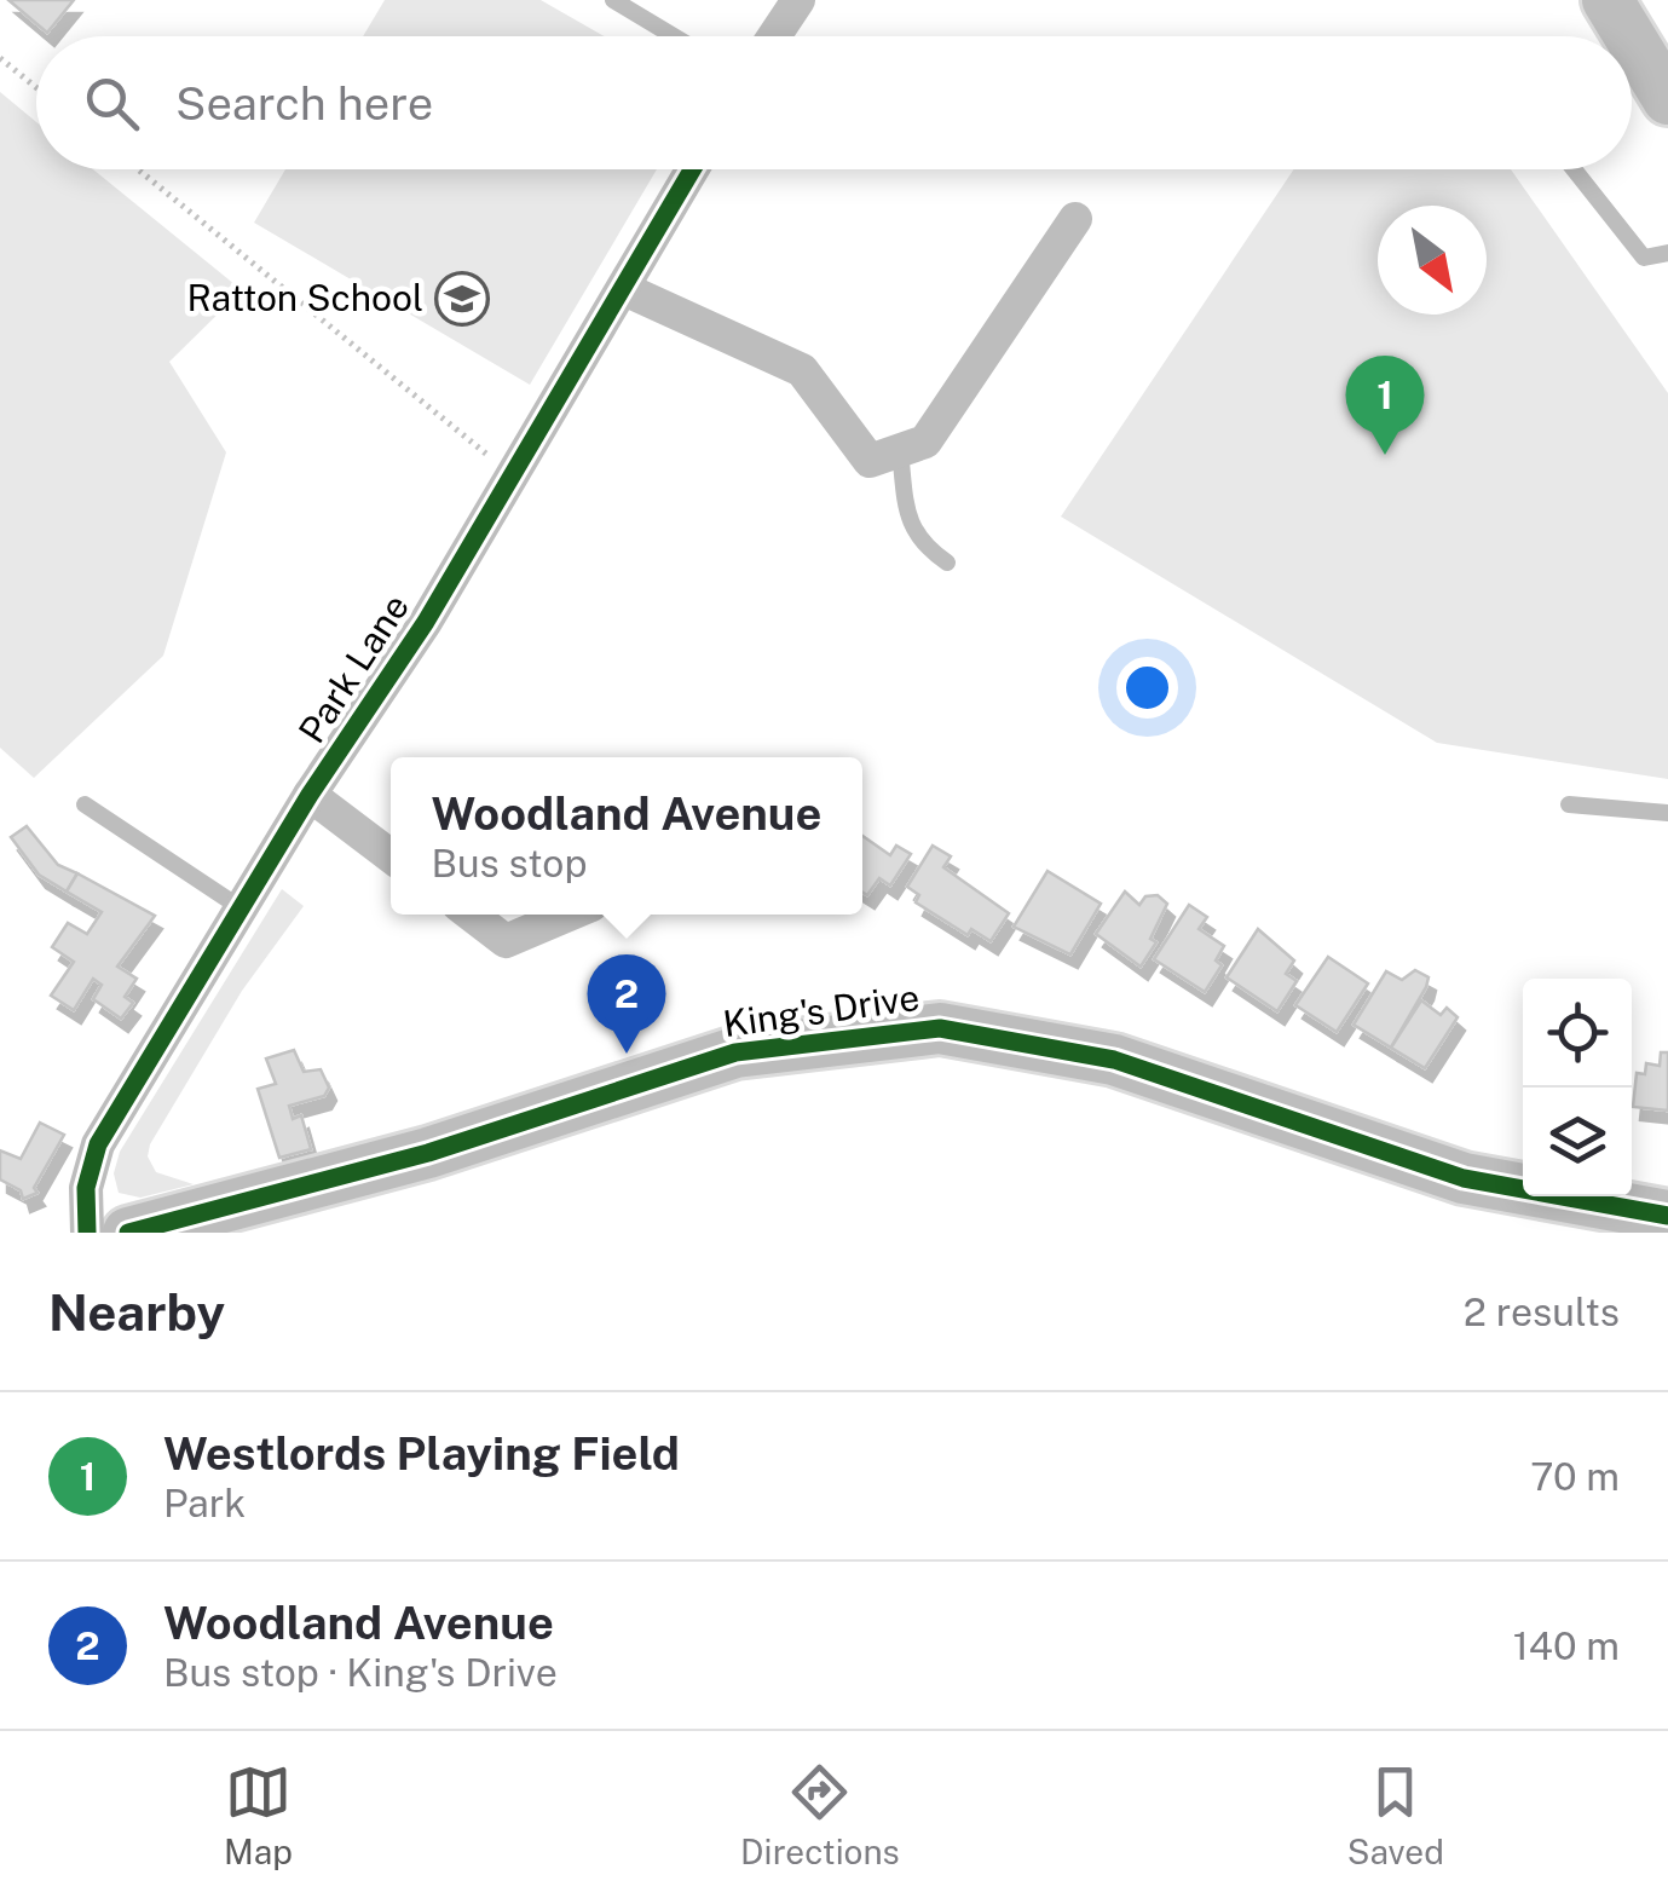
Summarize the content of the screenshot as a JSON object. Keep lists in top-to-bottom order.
{
  "streets": {
    "main road": ["King's Drive"],
    "street": ["Park Lane"]
  },
  "places": {
    "school or university": ["Ratton School"]
  },
  "north": "bottom right",
  "page": {
    "search": "Search here",
    "pins": ["1", "2"],
    "popup": ["Woodland Avenue", "Bus stop"],
    "heading": ["Nearby", "2 results"],
    "list": [
      {
        "mark": "1",
        "name": "Westlords Playing Field",
        "note": "Park",
        "value": "70 m"
      },
      {
        "mark": "2",
        "name": "Woodland Avenue",
        "note": "Bus stop · King's Drive",
        "value": "140 m"
      }
    ],
    "nav": ["Map", "Directions", "Saved"]
  }
}
